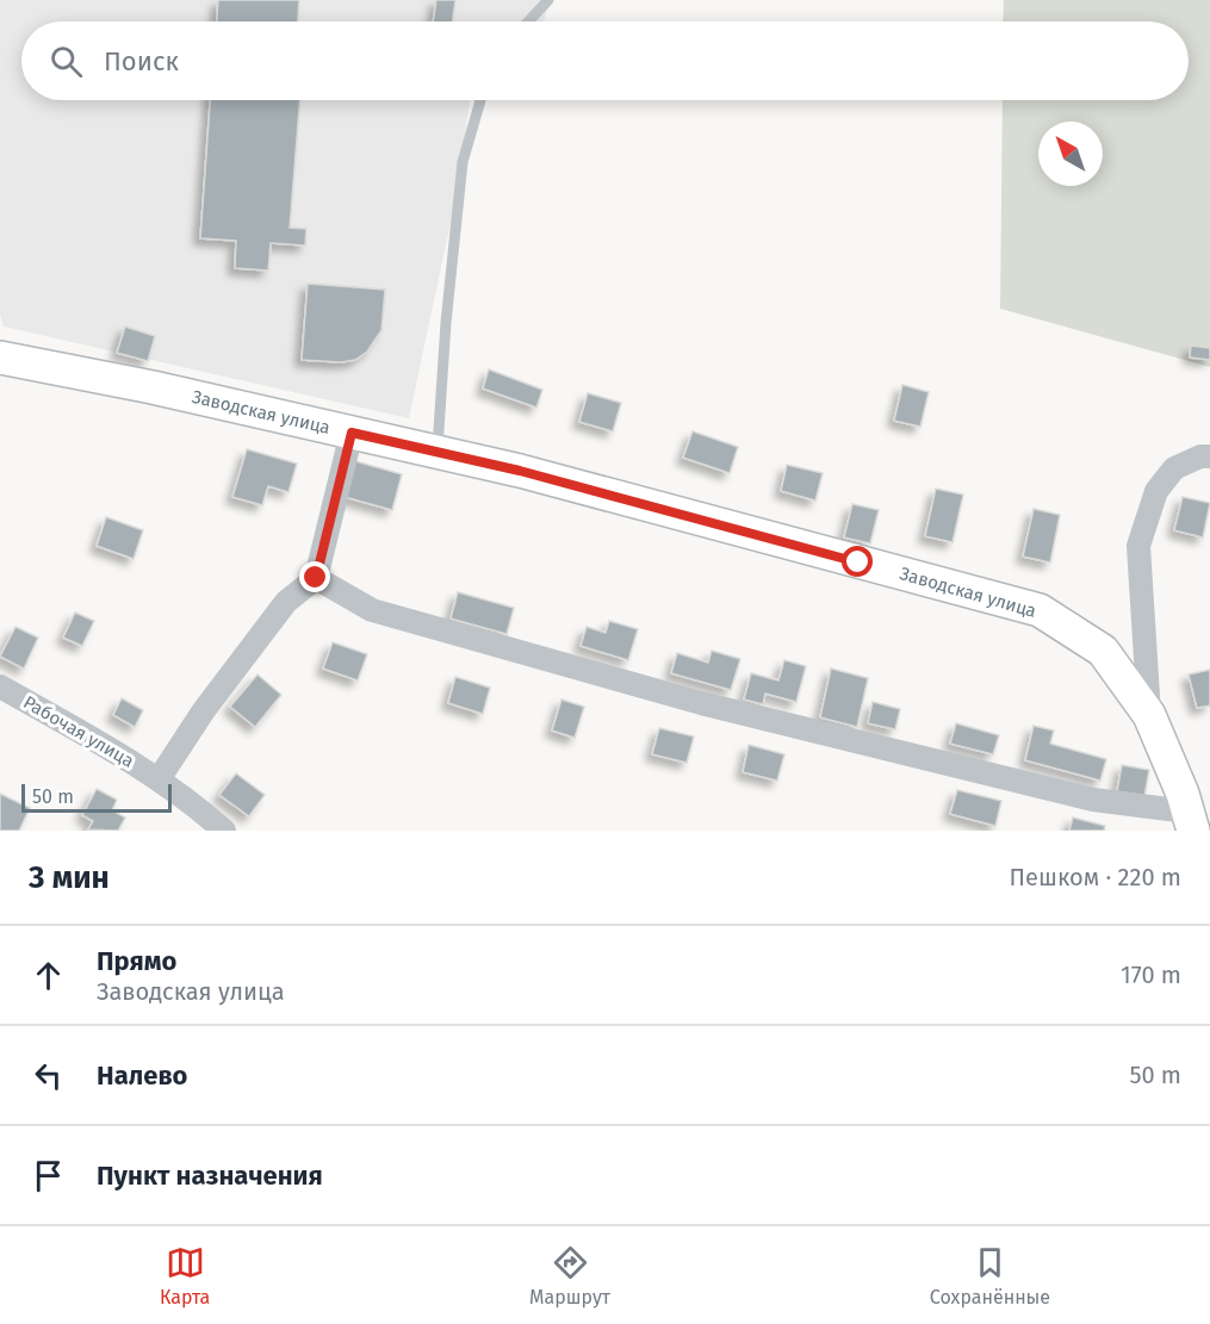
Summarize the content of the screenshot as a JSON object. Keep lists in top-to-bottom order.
{
  "streets": {
    "street": ["Заводская улица", "Рабочая улица"]
  },
  "scale_bar": "50 m",
  "north": "top left",
  "page": {
    "search": "Поиск",
    "scale": "50 m",
    "heading": ["3 мин", "Пешком · 220 m"],
    "list": [
      ["Прямо", "Заводская улица", "170 m"],
      ["Налево", "50 m"],
      "Пункт назначения"
    ],
    "nav": ["Карта", "Маршрут", "Сохранённые"]
  }
}
